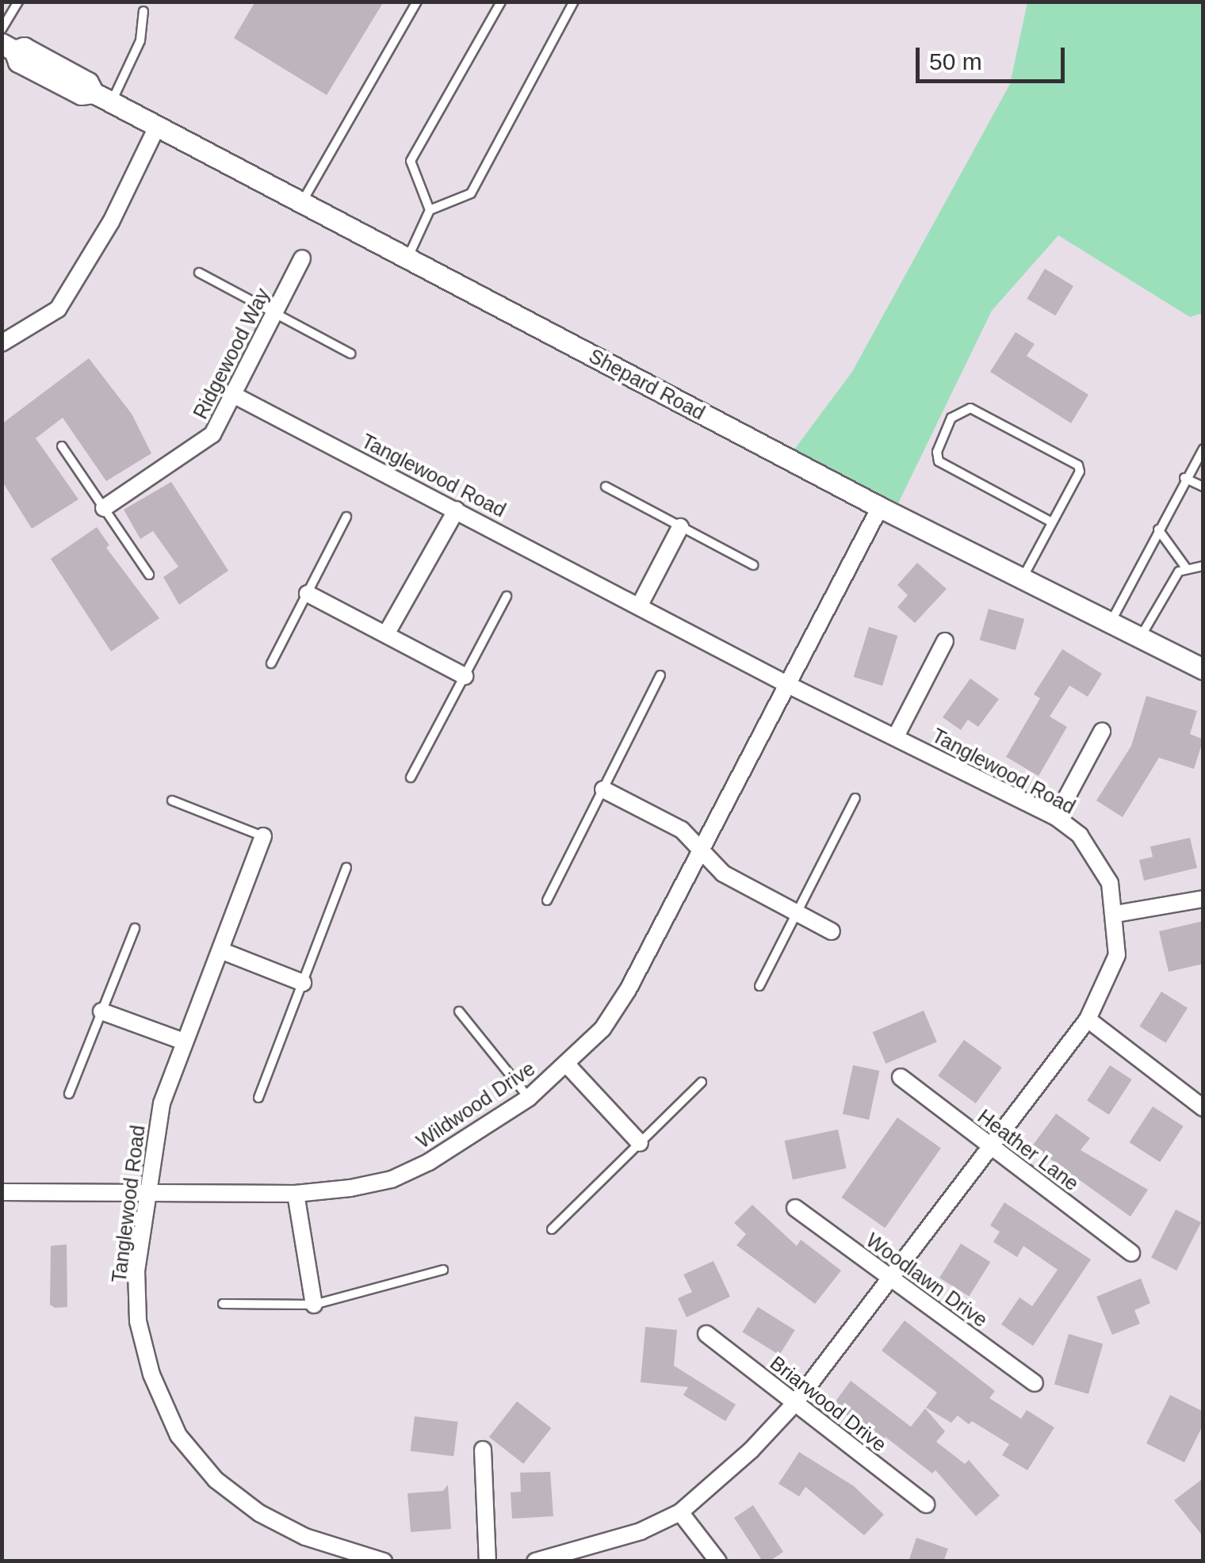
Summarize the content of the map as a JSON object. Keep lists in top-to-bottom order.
{
  "streets": {
    "street": [
      "Ridgewood Way",
      "Shepard Road",
      "Tanglewood Road",
      "Wildwood Drive",
      "Heather Lane",
      "Woodlawn Drive",
      "Briarwood Drive"
    ]
  },
  "crossings": [
    ["Ridgewood Way", "Tanglewood Road"],
    ["Shepard Road", "Wildwood Drive"],
    ["Tanglewood Road", "Wildwood Drive"],
    ["Tanglewood Road", "Heather Lane"],
    ["Tanglewood Road", "Woodlawn Drive"],
    ["Tanglewood Road", "Briarwood Drive"]
  ],
  "scale_bar": "50 m"
}
